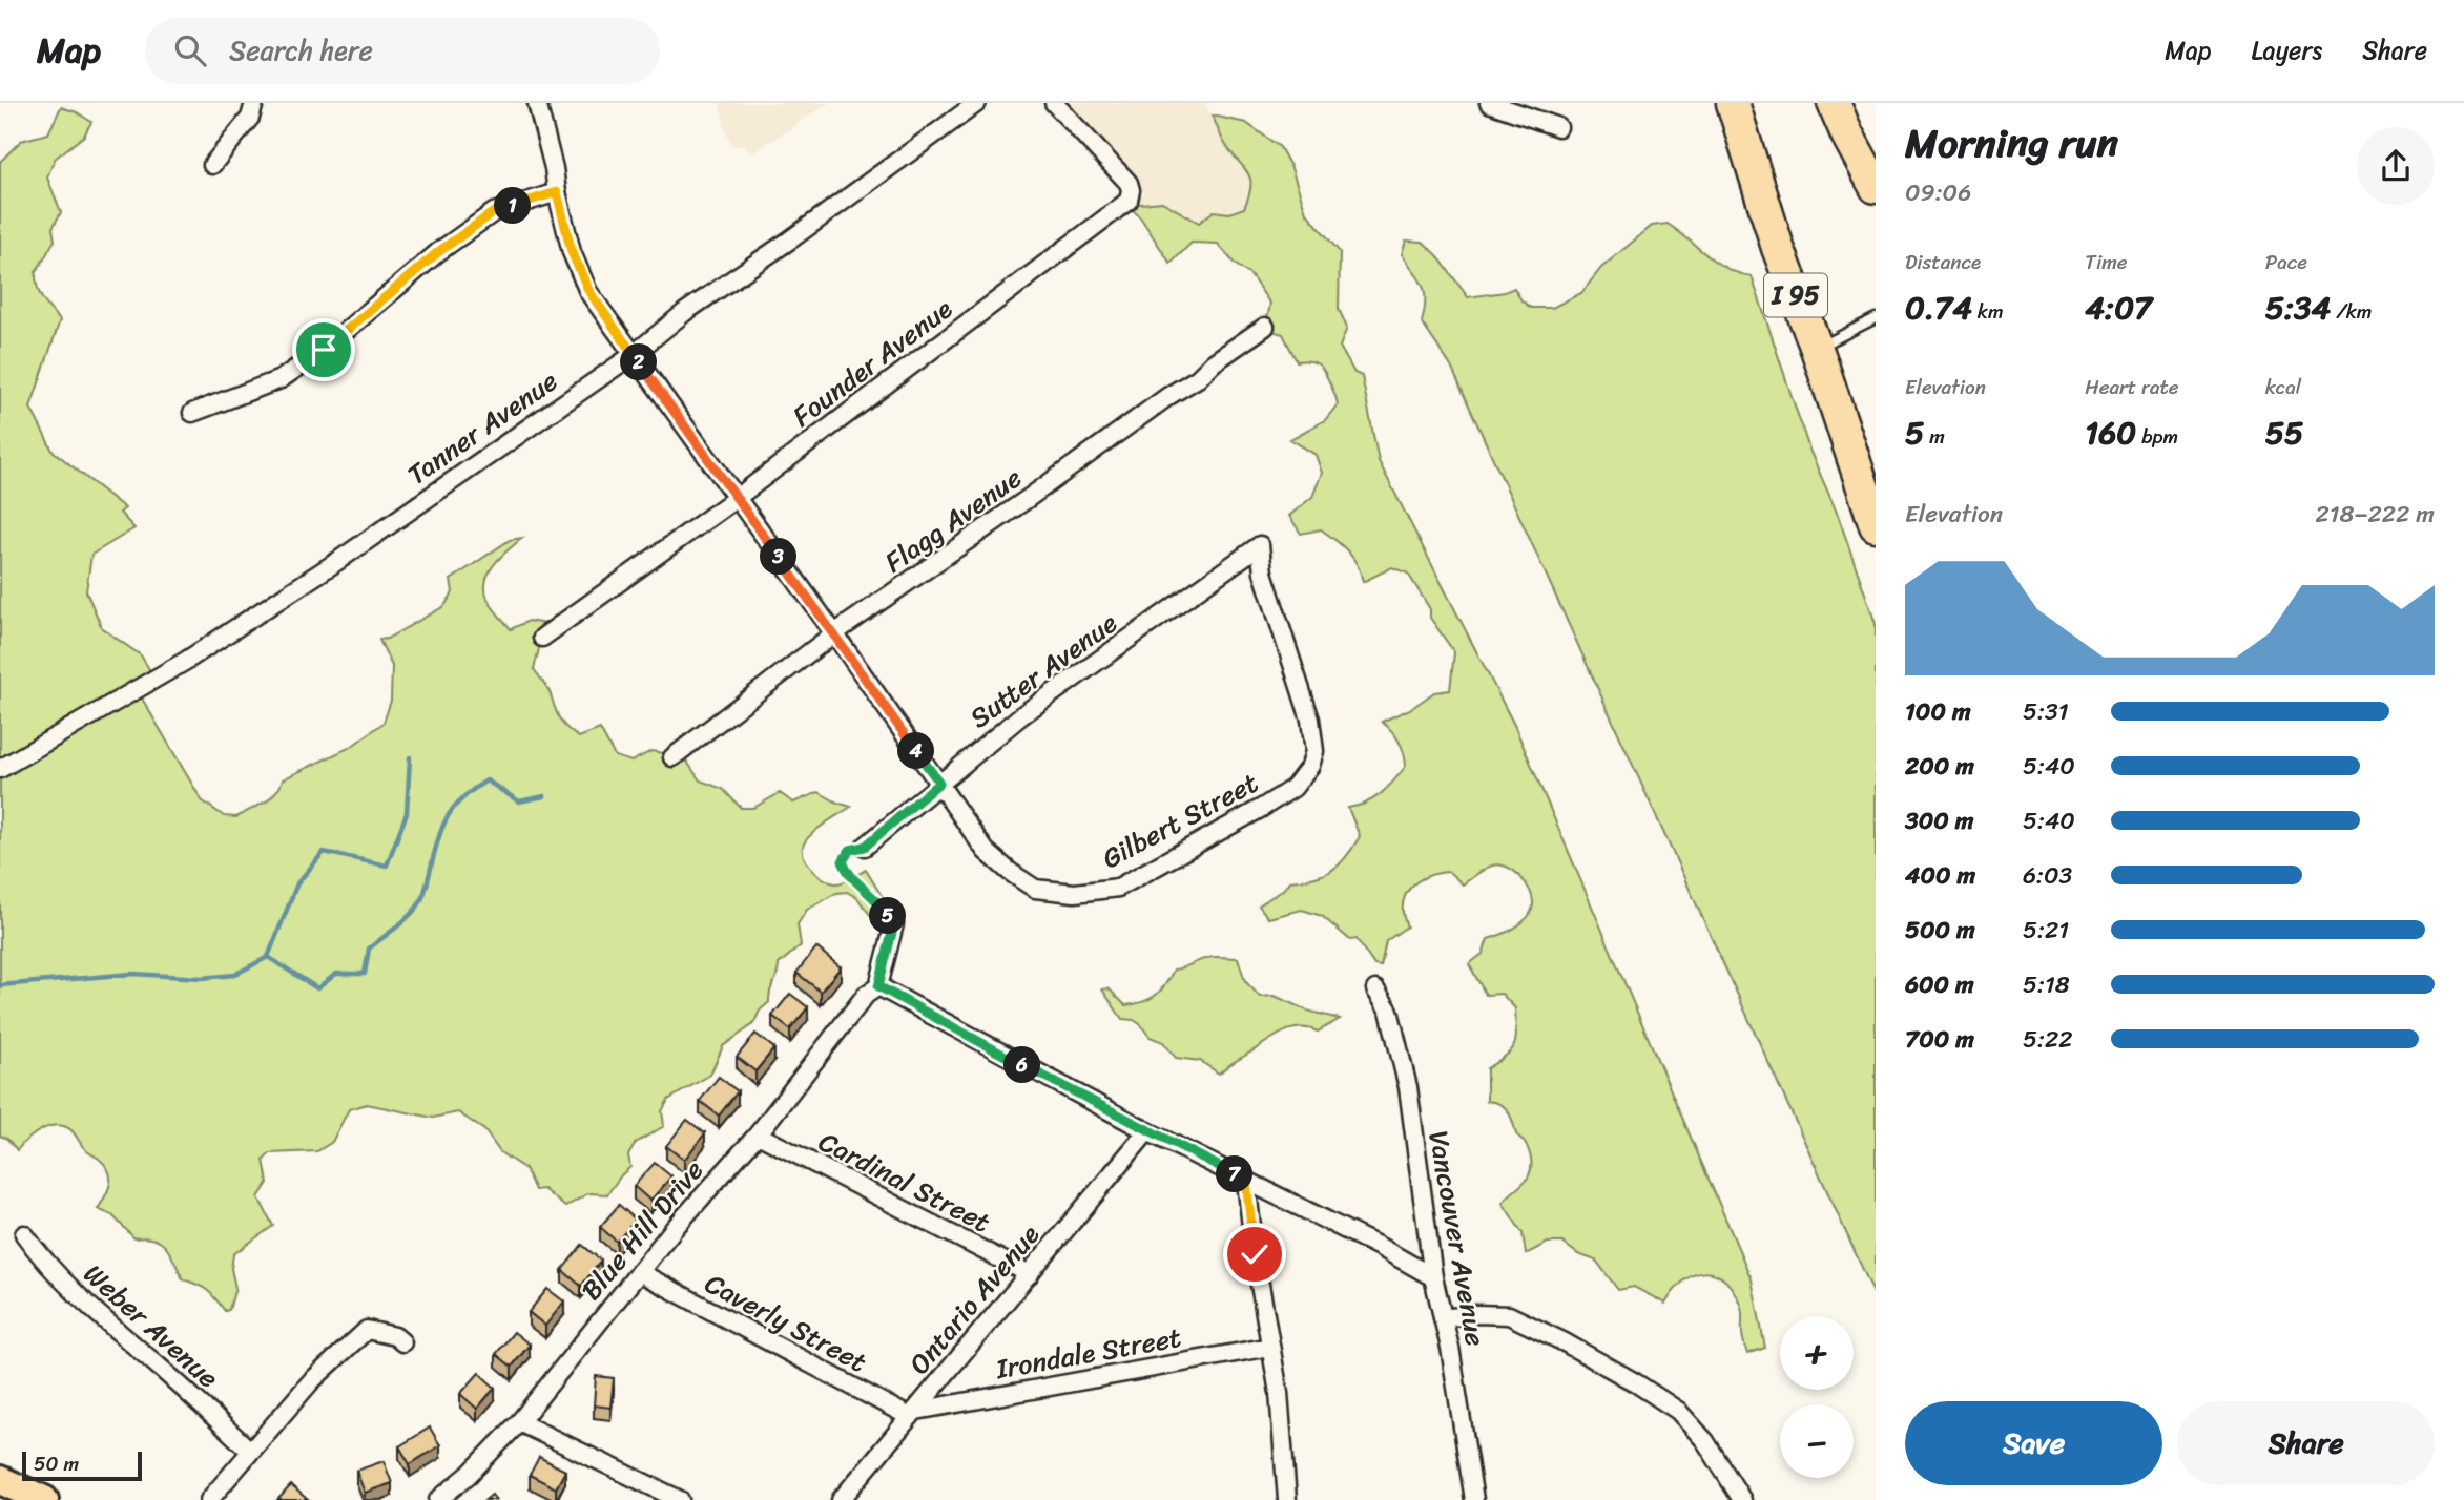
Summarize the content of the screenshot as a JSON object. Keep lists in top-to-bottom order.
{
  "streets": {
    "highway": ["I 95"],
    "street": [
      "Founder Avenue",
      "Tanner Avenue",
      "Flagg Avenue",
      "Sutter Avenue",
      "Gilbert Street",
      "Cardinal Street",
      "Blue Hill Drive",
      "Vancouver Avenue",
      "Ontario Avenue",
      "Caverly Street",
      "Weber Avenue",
      "Irondale Street"
    ]
  },
  "crossings": [
    ["Founder Avenue", "Gilbert Street"],
    ["Tanner Avenue", "Gilbert Street"],
    ["Flagg Avenue", "Gilbert Street"],
    ["Sutter Avenue", "Gilbert Street"],
    ["Cardinal Street", "Blue Hill Drive"],
    ["Cardinal Street", "Ontario Avenue"],
    ["Blue Hill Drive", "Caverly Street"],
    ["Ontario Avenue", "Caverly Street"],
    ["Ontario Avenue", "Irondale Street"],
    ["Caverly Street", "Irondale Street"]
  ],
  "scale_bar": "50 m",
  "page": {
    "header": "Map",
    "search": "Search here",
    "nav": ["Map", "Layers", "Share"],
    "heading": ["Morning run", "09:06"],
    "pins": [
      "1",
      "2",
      "3",
      "4",
      "5",
      "6",
      "7"
    ],
    "stats": [
      ["Distance", "0.74 km"],
      ["Time", "4:07"],
      ["Pace", "5:34 /km"],
      ["Elevation", "5 m"],
      ["Heart rate", "160 bpm"],
      ["kcal", "55"]
    ],
    "chart": ["Elevation", "218–222 m"],
    "list": [
      {
        "name": "100 m",
        "note": "5:31"
      },
      {
        "name": "200 m",
        "note": "5:40"
      },
      {
        "name": "300 m",
        "note": "5:40"
      },
      {
        "name": "400 m",
        "note": "6:03"
      },
      {
        "name": "500 m",
        "note": "5:21"
      },
      {
        "name": "600 m",
        "note": "5:18"
      },
      {
        "name": "700 m",
        "note": "5:22"
      }
    ],
    "map_buttons": ["+", "−"],
    "buttons": ["Save", "Share"],
    "scale": "50 m"
  }
}
